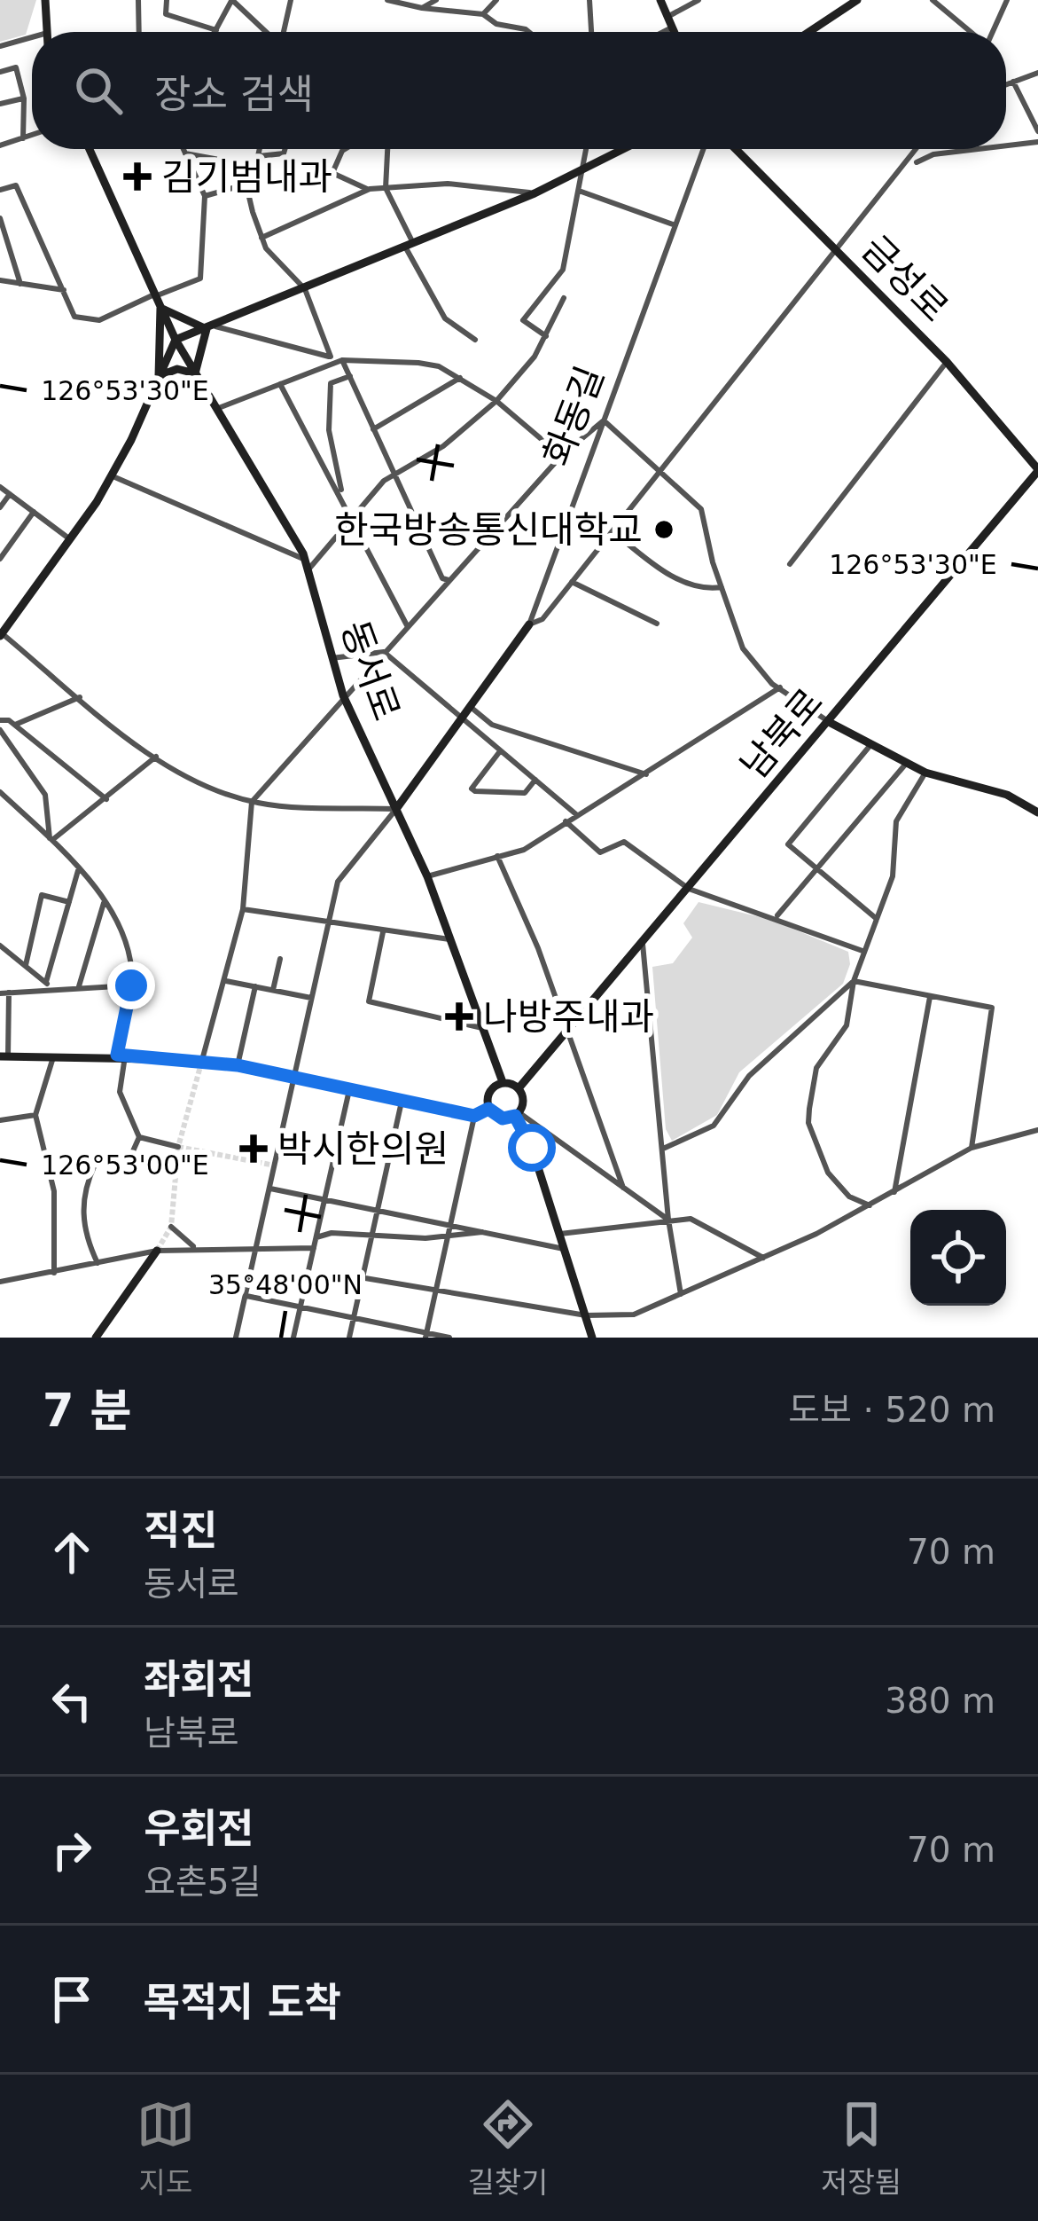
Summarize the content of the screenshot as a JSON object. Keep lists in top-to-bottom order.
{
  "streets": {
    "main road": [
      "금성로",
      "화동길",
      "동서로",
      "남북로"
    ]
  },
  "crossings": [
    ["금성로", "남북로"],
    ["화동길", "동서로"],
    ["동서로", "남북로"]
  ],
  "places": {
    "health": ["김기범내과", "나방주내과", "박시한의원"],
    "other": ["한국방송통신대학교"]
  },
  "page": {
    "search": "장소 검색",
    "heading": ["7 분", "도보 · 520 m"],
    "list": [
      ["직진", "동서로", "70 m"],
      ["좌회전", "남북로", "380 m"],
      ["우회전", "요촌5길", "70 m"],
      "목적지 도착"
    ],
    "nav": ["지도", "길찾기", "저장됨"]
  },
  "coordinates": ["126°53'30\"E", "126°53'00\"E", "35°48'00\"N"]
}
